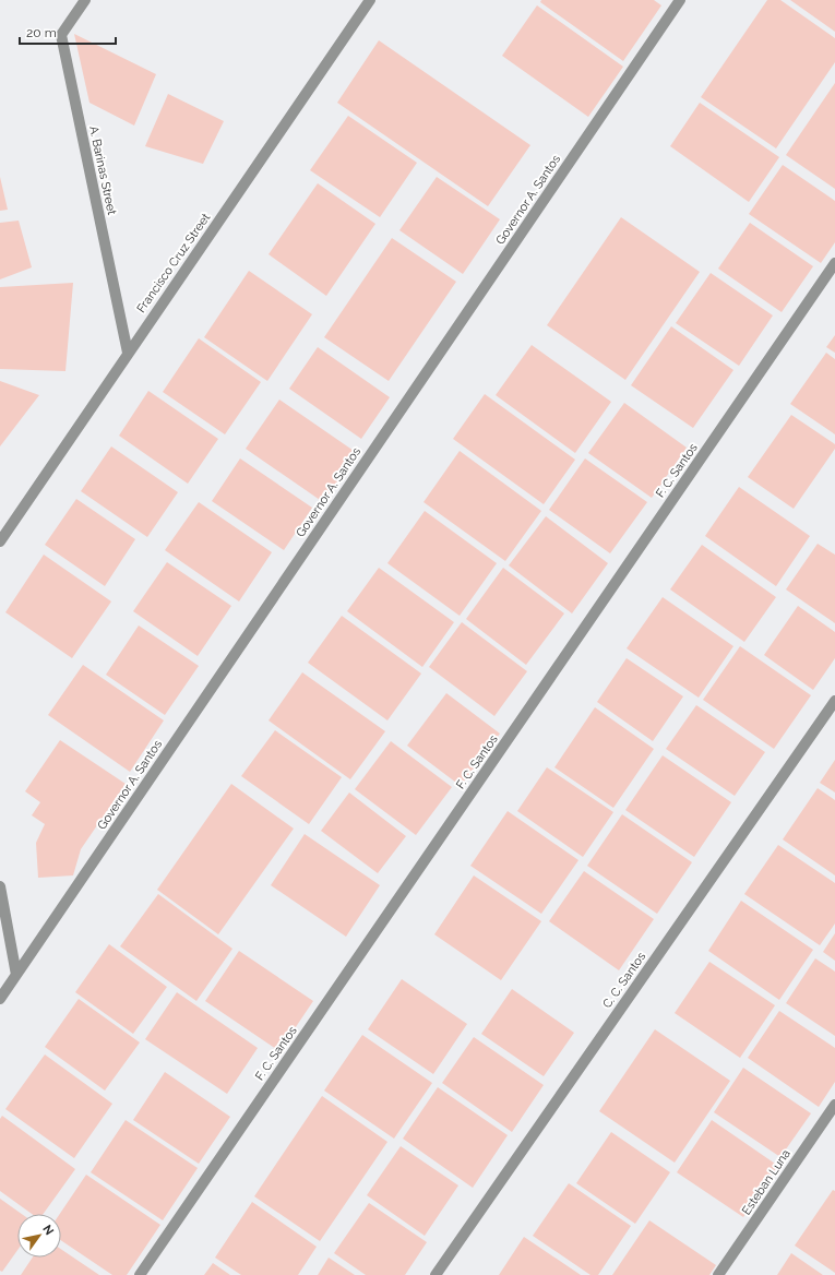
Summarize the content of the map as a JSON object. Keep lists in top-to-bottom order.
{
  "streets": {
    "street": [
      "A. Barinas Street",
      "Governor A. Santos",
      "Francisco Cruz Street",
      "F. C. Santos",
      "C. C. Santos",
      "Esteban Luna"
    ]
  },
  "crossings": [
    ["A. Barinas Street", "Francisco Cruz Street"]
  ],
  "scale_bar": "20 m",
  "north": "top right"
}
